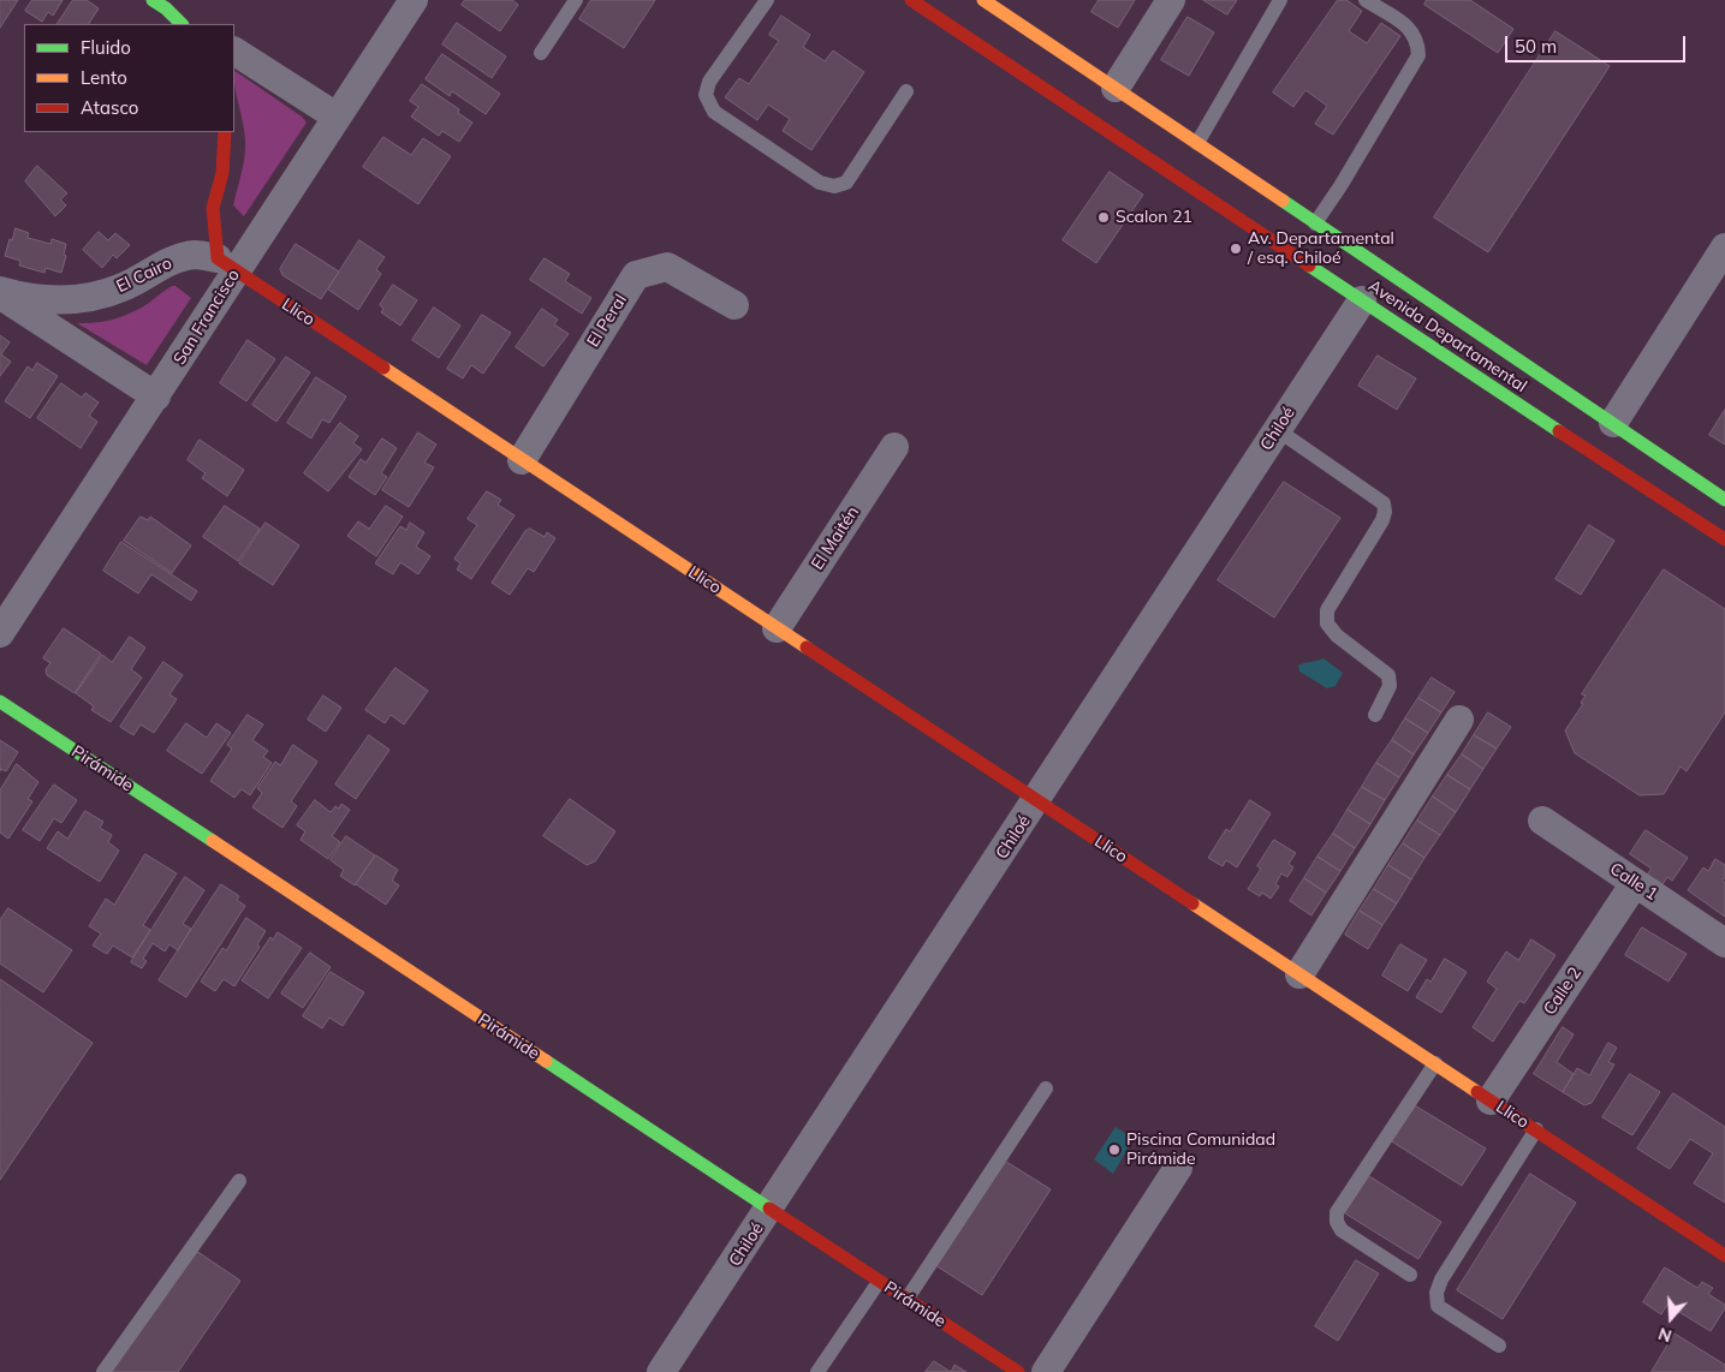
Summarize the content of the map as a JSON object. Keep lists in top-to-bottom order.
{
  "streets": {
    "street": [
      "El Cairo",
      "Llico",
      "San Francisco",
      "El Peral",
      "Avenida Departamental",
      "Chiloé",
      "El Maitén",
      "Pirámide",
      "Calle 1",
      "Calle 2"
    ]
  },
  "crossings": [
    ["El Cairo", "Llico"],
    ["El Cairo", "San Francisco"],
    ["Llico", "San Francisco"],
    ["Llico", "El Peral"],
    ["Llico", "Chiloé"],
    ["Llico", "El Maitén"],
    ["Llico", "Calle 2"],
    ["Avenida Departamental", "Chiloé"],
    ["Chiloé", "Pirámide"],
    ["Calle 1", "Calle 2"]
  ],
  "places": ["Scalon 21", "Av. Departamental / esq. Chiloé", "Piscina Comunidad Pirámide"],
  "legend": ["Fluido", "Lento", "Atasco"],
  "scale_bar": "50 m",
  "north": "bottom"
}
